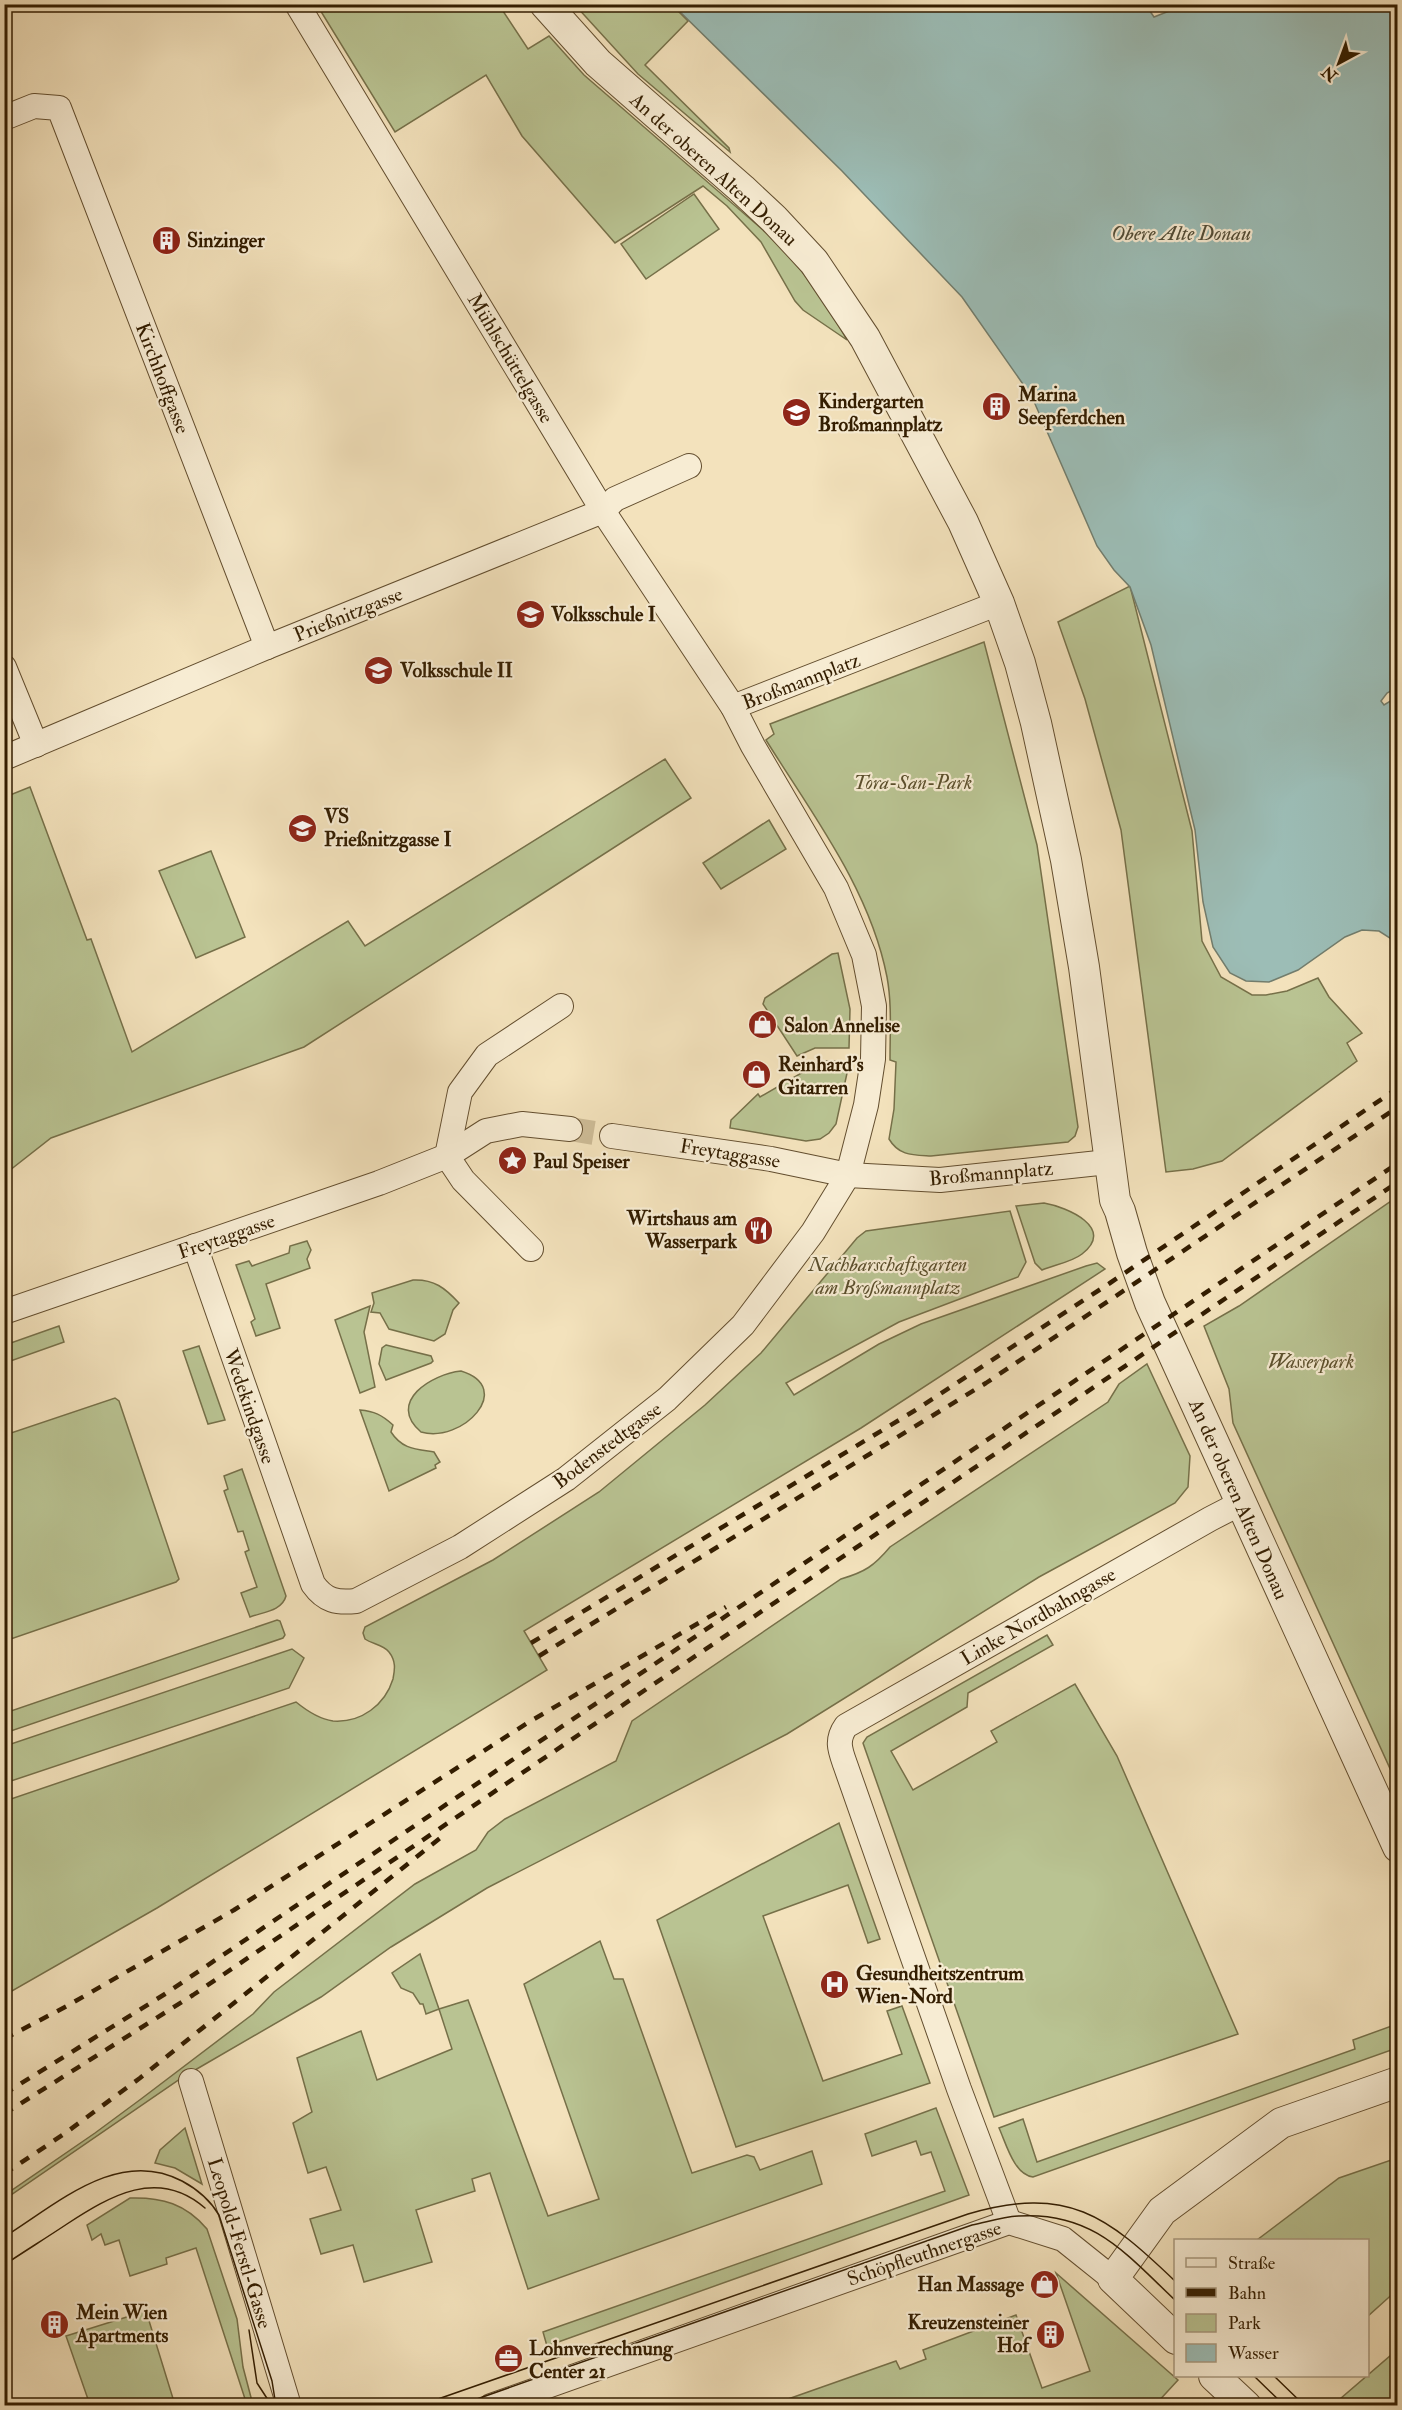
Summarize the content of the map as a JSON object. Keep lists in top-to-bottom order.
{
  "streets": {
    "street": [
      "An der oberen Alten Donau",
      "Mühlschüttelgasse",
      "Kirchhoffgasse",
      "Prießnitzgasse",
      "Broßmannplatz",
      "Freytaggasse",
      "Wedekindgasse",
      "Bodenstedtgasse",
      "Linke Nordbahngasse",
      "Leopold-Ferstl-Gasse",
      "Schöpfleuthnergasse"
    ]
  },
  "crossings": [
    ["An der oberen Alten Donau", "Broßmannplatz"],
    ["An der oberen Alten Donau", "Linke Nordbahngasse"],
    ["Mühlschüttelgasse", "Prießnitzgasse"],
    ["Mühlschüttelgasse", "Broßmannplatz"],
    ["Kirchhoffgasse", "Prießnitzgasse"],
    ["Broßmannplatz", "Freytaggasse"],
    ["Broßmannplatz", "Bodenstedtgasse"],
    ["Freytaggasse", "Wedekindgasse"],
    ["Freytaggasse", "Bodenstedtgasse"],
    ["Wedekindgasse", "Bodenstedtgasse"],
    ["Linke Nordbahngasse", "Schöpfleuthnergasse"]
  ],
  "water": ["Obere Alte Donau"],
  "parks": ["Tora-San-Park", "Nachbarschaftsgarten am Broßmannplatz", "Wasserpark"],
  "places": {
    "building": [
      "Sinzinger",
      "Marina Seepferdchen",
      "Mein Wien Apartments",
      "Kreuzensteiner Hof"
    ],
    "school or university": [
      "Kindergarten Broßmannplatz",
      "Volksschule I",
      "Volksschule II",
      "VS Prießnitzgasse I"
    ],
    "shop": ["Salon Annelise", "Reinhard's Gitarren", "Han Massage"],
    "place": ["Paul Speiser"],
    "restaurant": ["Wirtshaus am Wasserpark"],
    "hospital": ["Gesundheitszentrum Wien-Nord"],
    "office": ["Lohnverrechnung Center 21"]
  },
  "legend": [
    "Straße",
    "Bahn",
    "Park",
    "Wasser"
  ],
  "north": "bottom left"
}
